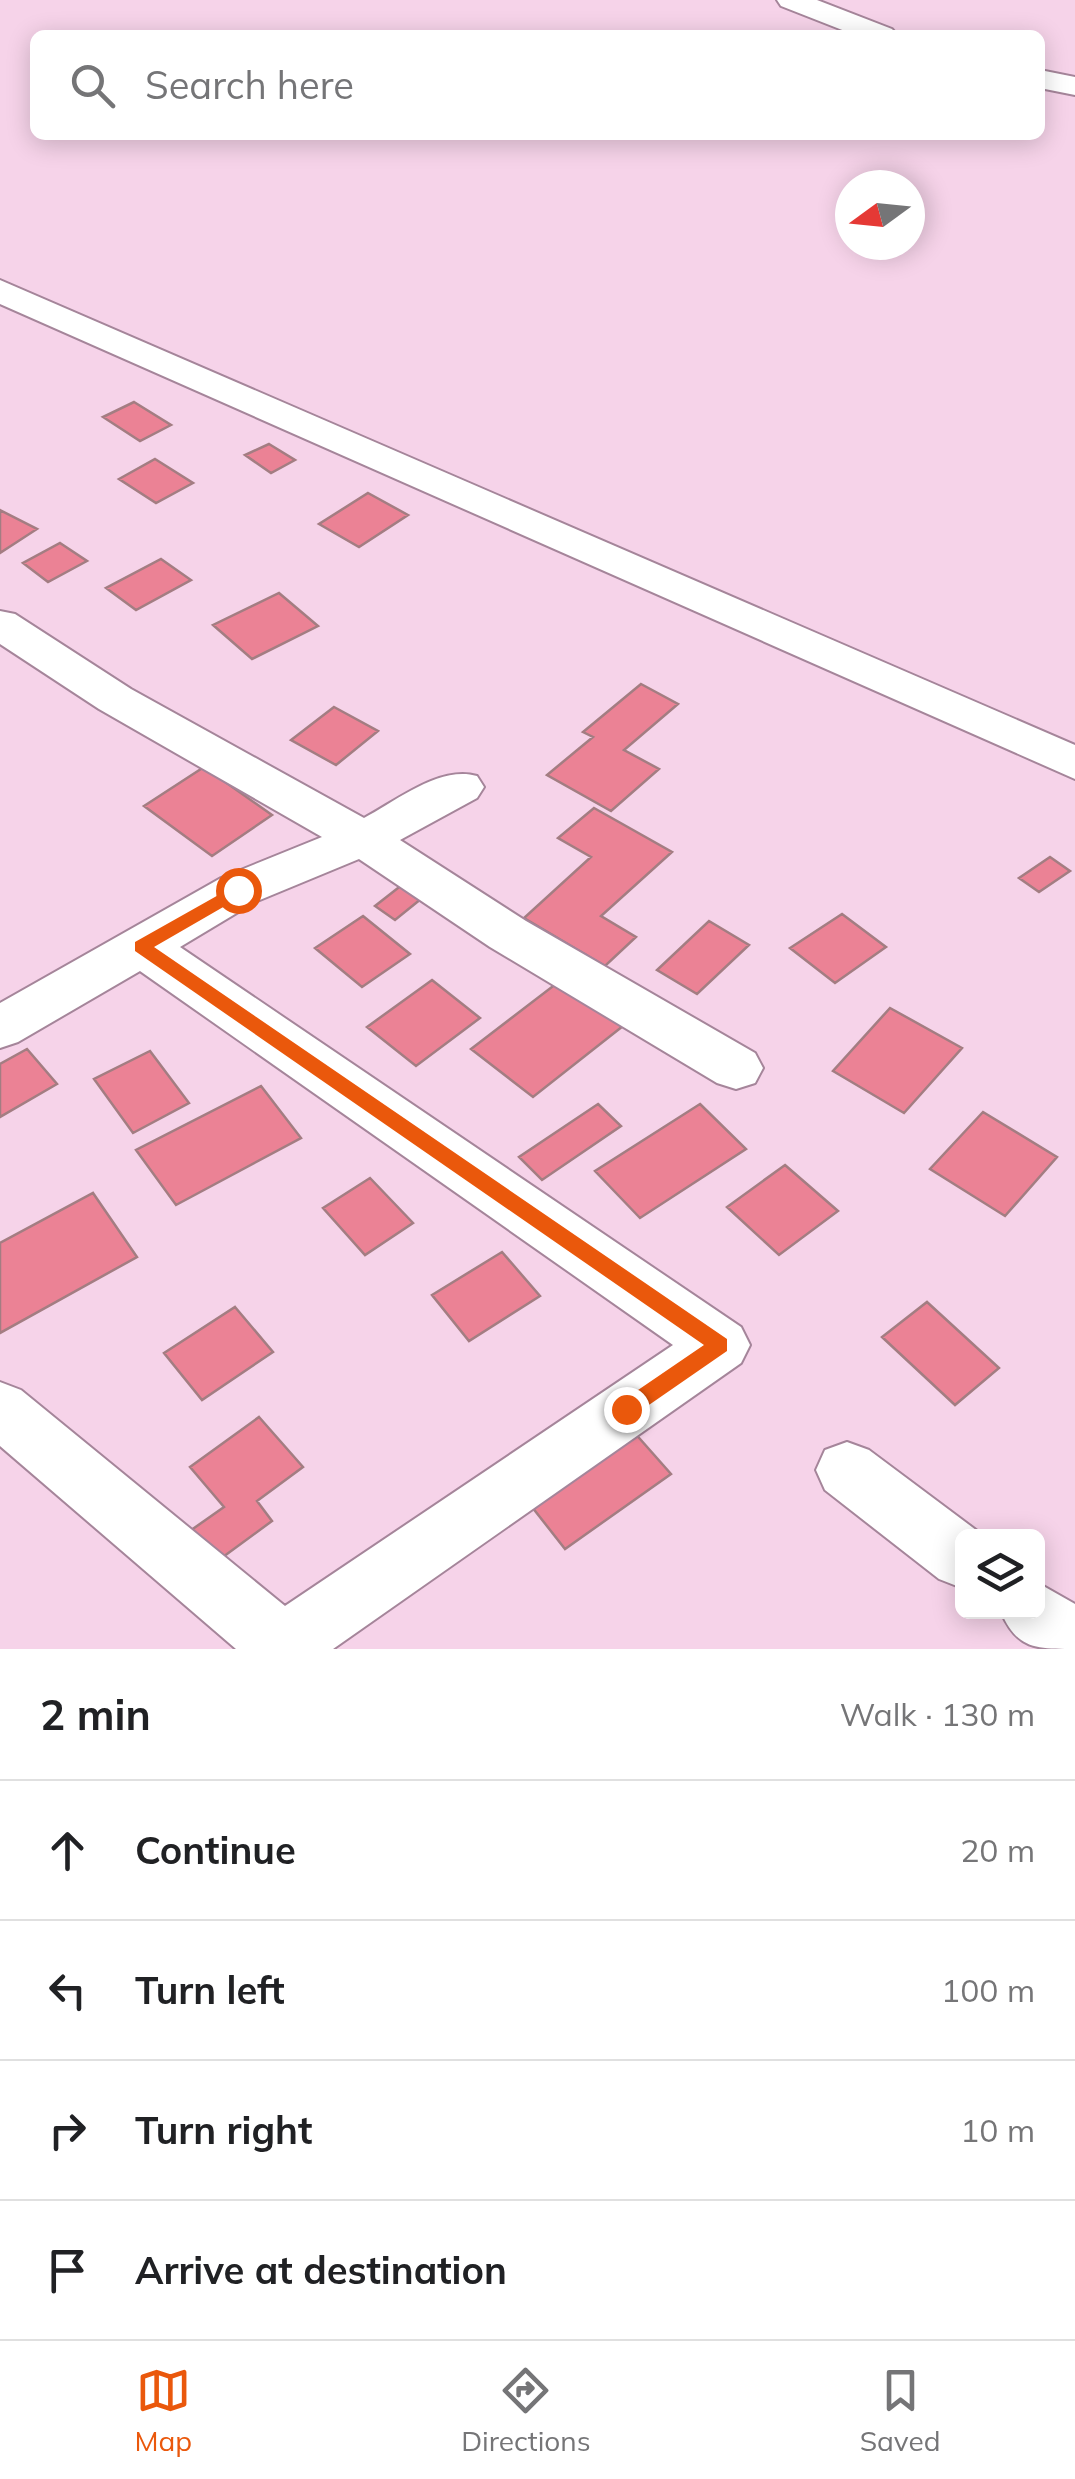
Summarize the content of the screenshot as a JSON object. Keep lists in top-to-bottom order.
{
  "north": "left",
  "page": {
    "search": "Search here",
    "heading": ["2 min", "Walk · 130 m"],
    "list": [
      ["Continue", "20 m"],
      ["Turn left", "100 m"],
      ["Turn right", "10 m"],
      "Arrive at destination"
    ],
    "nav": ["Map", "Directions", "Saved"]
  }
}
